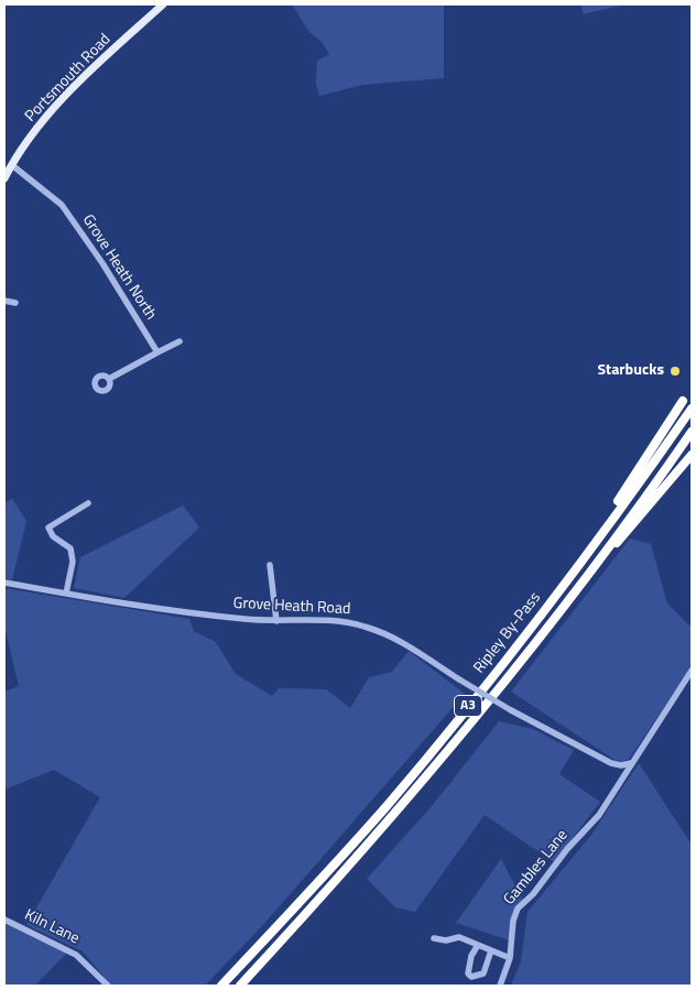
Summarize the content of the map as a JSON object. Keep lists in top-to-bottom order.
{
  "streets": {
    "highway": ["Ripley By-Pass", "A3"],
    "main road": ["Portsmouth Road"],
    "street": [
      "Grove Heath North",
      "Grove Heath Road",
      "Gambles Lane",
      "Kiln Lane"
    ]
  },
  "crossings": [
    ["Portsmouth Road", "Grove Heath North"],
    ["Grove Heath Road", "Gambles Lane"]
  ],
  "places": ["Starbucks"]
}
